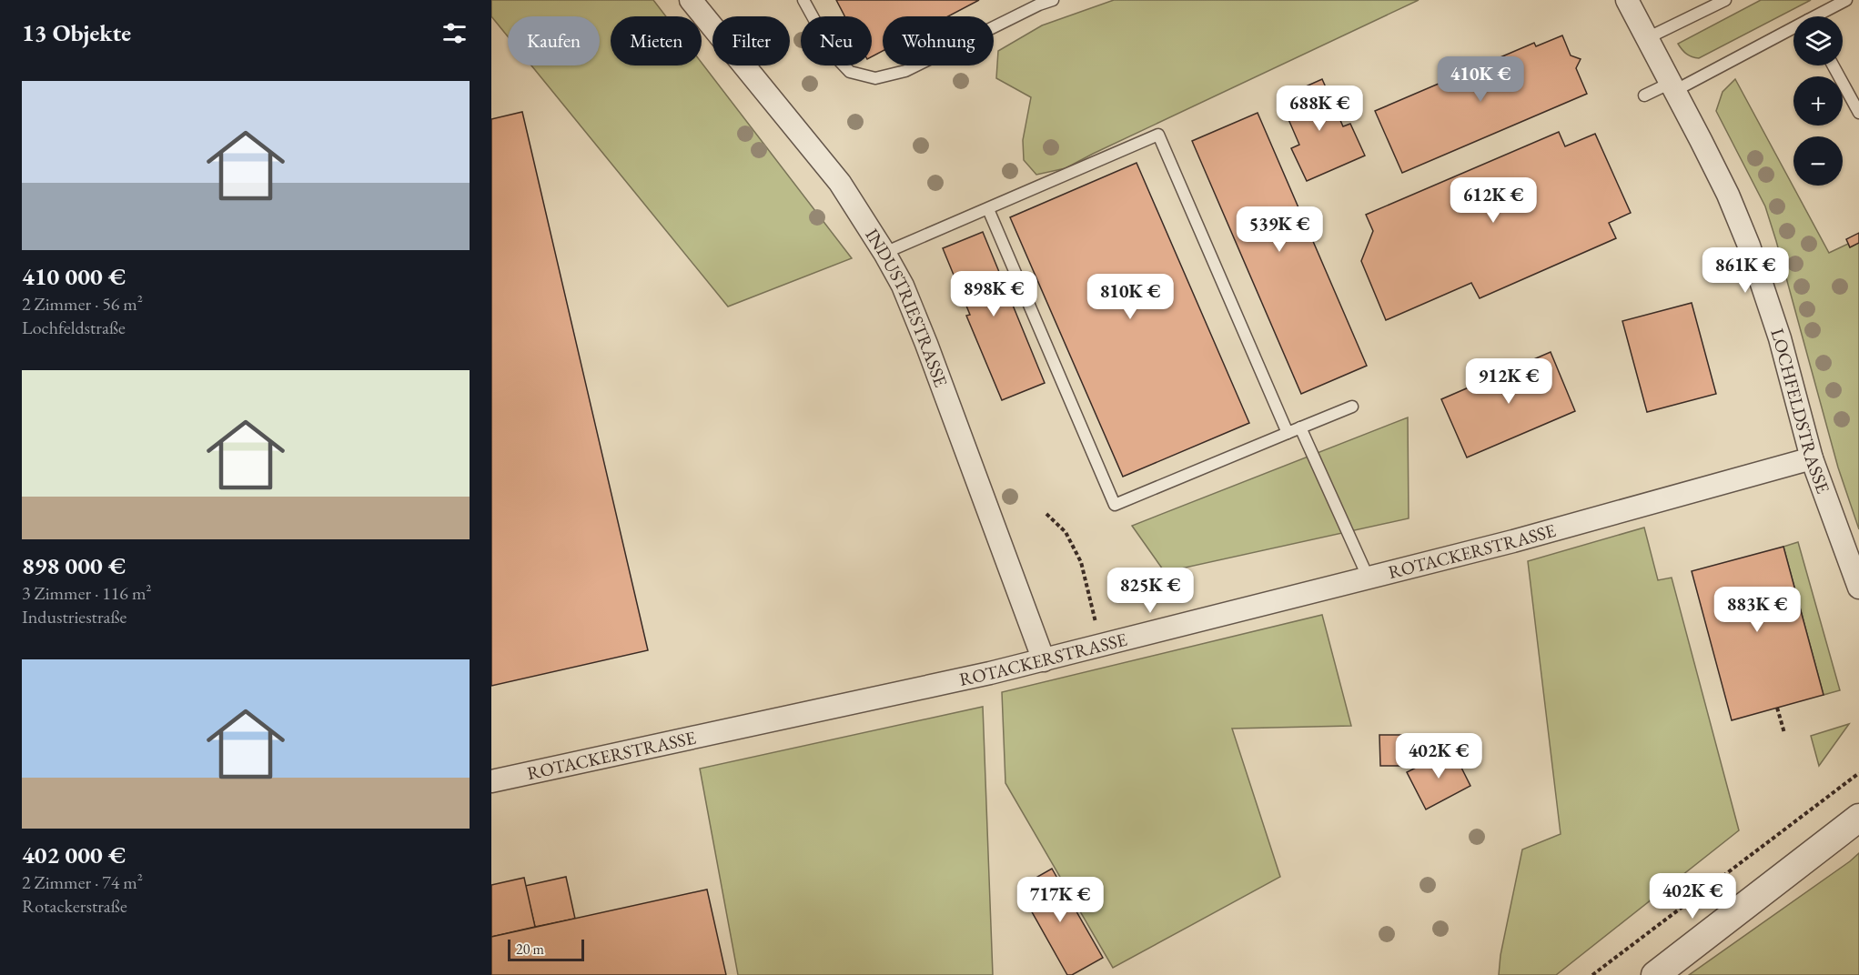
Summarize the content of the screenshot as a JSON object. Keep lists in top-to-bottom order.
{
  "streets": {
    "street": ["INDUSTRIESTRASSE", "LOCHFELDSTRASSE", "ROTACKERSTRASSE"]
  },
  "crossings": [
    ["INDUSTRIESTRASSE", "ROTACKERSTRASSE"],
    ["LOCHFELDSTRASSE", "ROTACKERSTRASSE"]
  ],
  "scale_bar": "20 m",
  "page": {
    "heading": "13 Objekte",
    "map_buttons": ["+", "−"],
    "chip": [
      "Kaufen",
      "Mieten",
      "Filter",
      "Neu",
      "Wohnung"
    ],
    "price": [
      "410K €",
      "688K €",
      "612K €",
      "539K €",
      "861K €",
      "898K €",
      "810K €",
      "912K €",
      "825K €",
      "883K €",
      "402K €",
      "402K €",
      "717K €"
    ],
    "list": [
      {
        "name": "410 000 €",
        "note": "2 Zimmer · 56 m² · Lochfeldstraße"
      },
      {
        "name": "898 000 €",
        "note": "3 Zimmer · 116 m² · Industriestraße"
      },
      {
        "name": "402 000 €",
        "note": "2 Zimmer · 74 m² · Rotackerstraße"
      }
    ],
    "scale": "20 m"
  }
}
